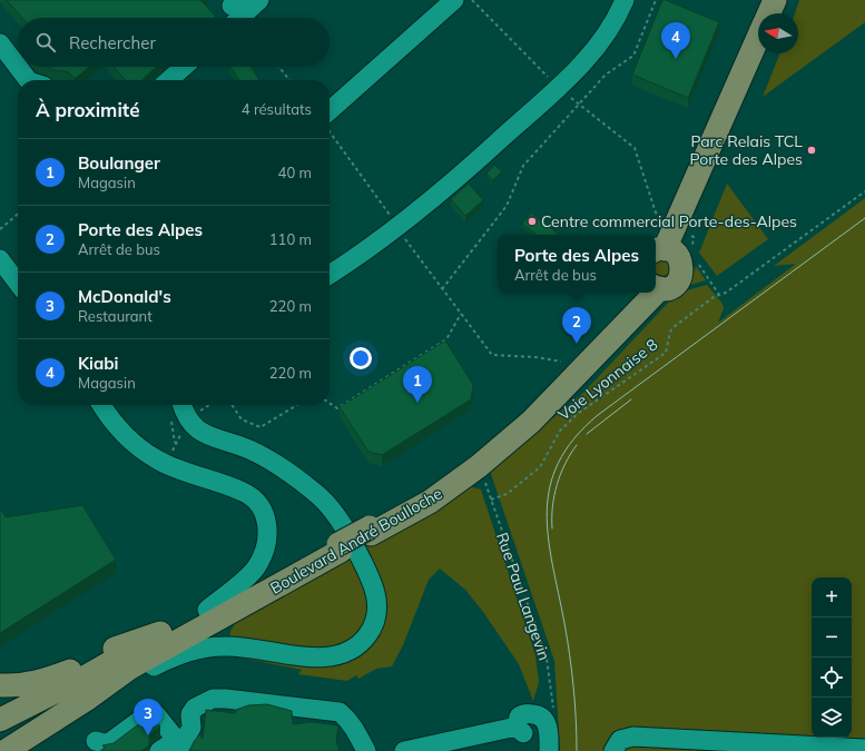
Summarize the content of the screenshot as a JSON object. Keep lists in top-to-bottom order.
{
  "streets": {
    "main road": ["Boulevard André Boulloche"],
    "path": ["Voie Lyonnaise 8", "Rue Paul Langevin"]
  },
  "crossings": [
    ["Voie Lyonnaise 8", "Rue Paul Langevin"]
  ],
  "places": ["Parc Relais TCL Porte des Alpes", "Centre commercial Porte-des-Alpes"],
  "north": "left",
  "page": {
    "search": "Rechercher",
    "pins": [
      "4",
      "2",
      "1",
      "3"
    ],
    "heading": ["À proximité", "4 résultats"],
    "list": [
      {
        "mark": "1",
        "name": "Boulanger",
        "note": "Magasin",
        "value": "40 m"
      },
      {
        "mark": "2",
        "name": "Porte des Alpes",
        "note": "Arrêt de bus",
        "value": "110 m"
      },
      {
        "mark": "3",
        "name": "McDonald's",
        "note": "Restaurant",
        "value": "220 m"
      },
      {
        "mark": "4",
        "name": "Kiabi",
        "note": "Magasin",
        "value": "220 m"
      }
    ],
    "popup": ["Porte des Alpes", "Arrêt de bus"],
    "map_buttons": ["+", "−"]
  }
}
